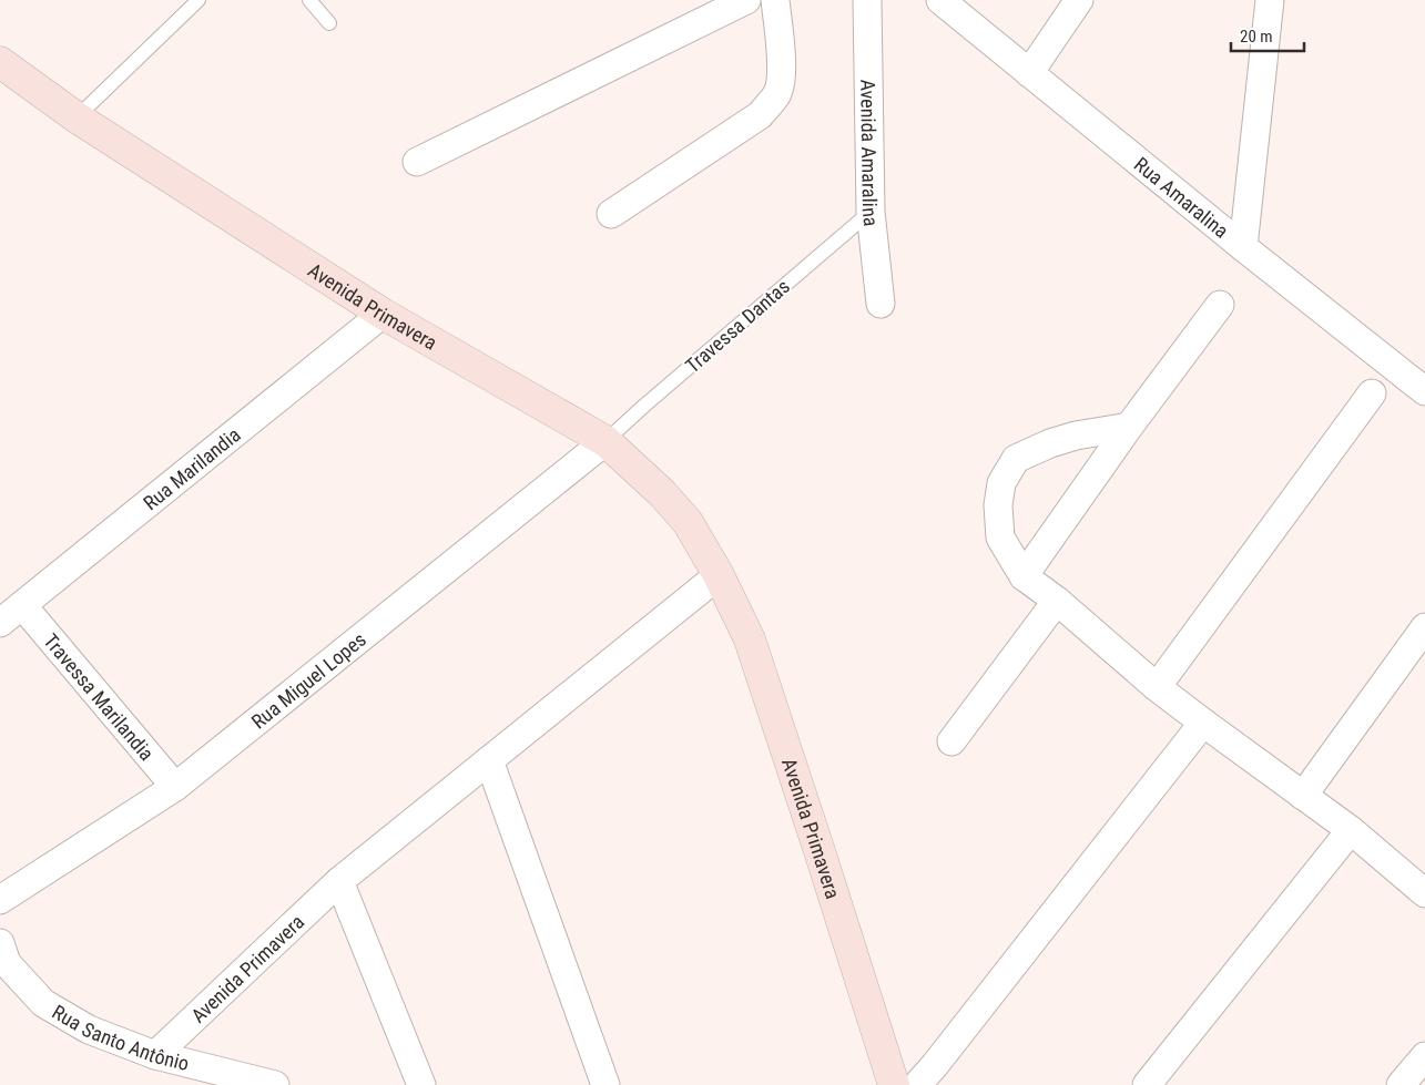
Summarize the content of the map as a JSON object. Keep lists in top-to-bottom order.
{
  "streets": {
    "street": [
      "Avenida Amaralina",
      "Rua Amaralina",
      "Avenida Primavera",
      "Rua Marilandia",
      "Rua Miguel Lopes",
      "Travessa Marilandia",
      "Rua Santo Antônio"
    ],
    "lane": ["Travessa Dantas"]
  },
  "crossings": [
    ["Avenida Amaralina", "Travessa Dantas"],
    ["Avenida Primavera", "Travessa Dantas"],
    ["Avenida Primavera", "Rua Marilandia"],
    ["Avenida Primavera", "Rua Miguel Lopes"],
    ["Avenida Primavera", "Rua Santo Antônio"],
    ["Travessa Dantas", "Rua Miguel Lopes"],
    ["Rua Marilandia", "Travessa Marilandia"],
    ["Rua Miguel Lopes", "Travessa Marilandia"]
  ],
  "scale_bar": "20 m"
}
